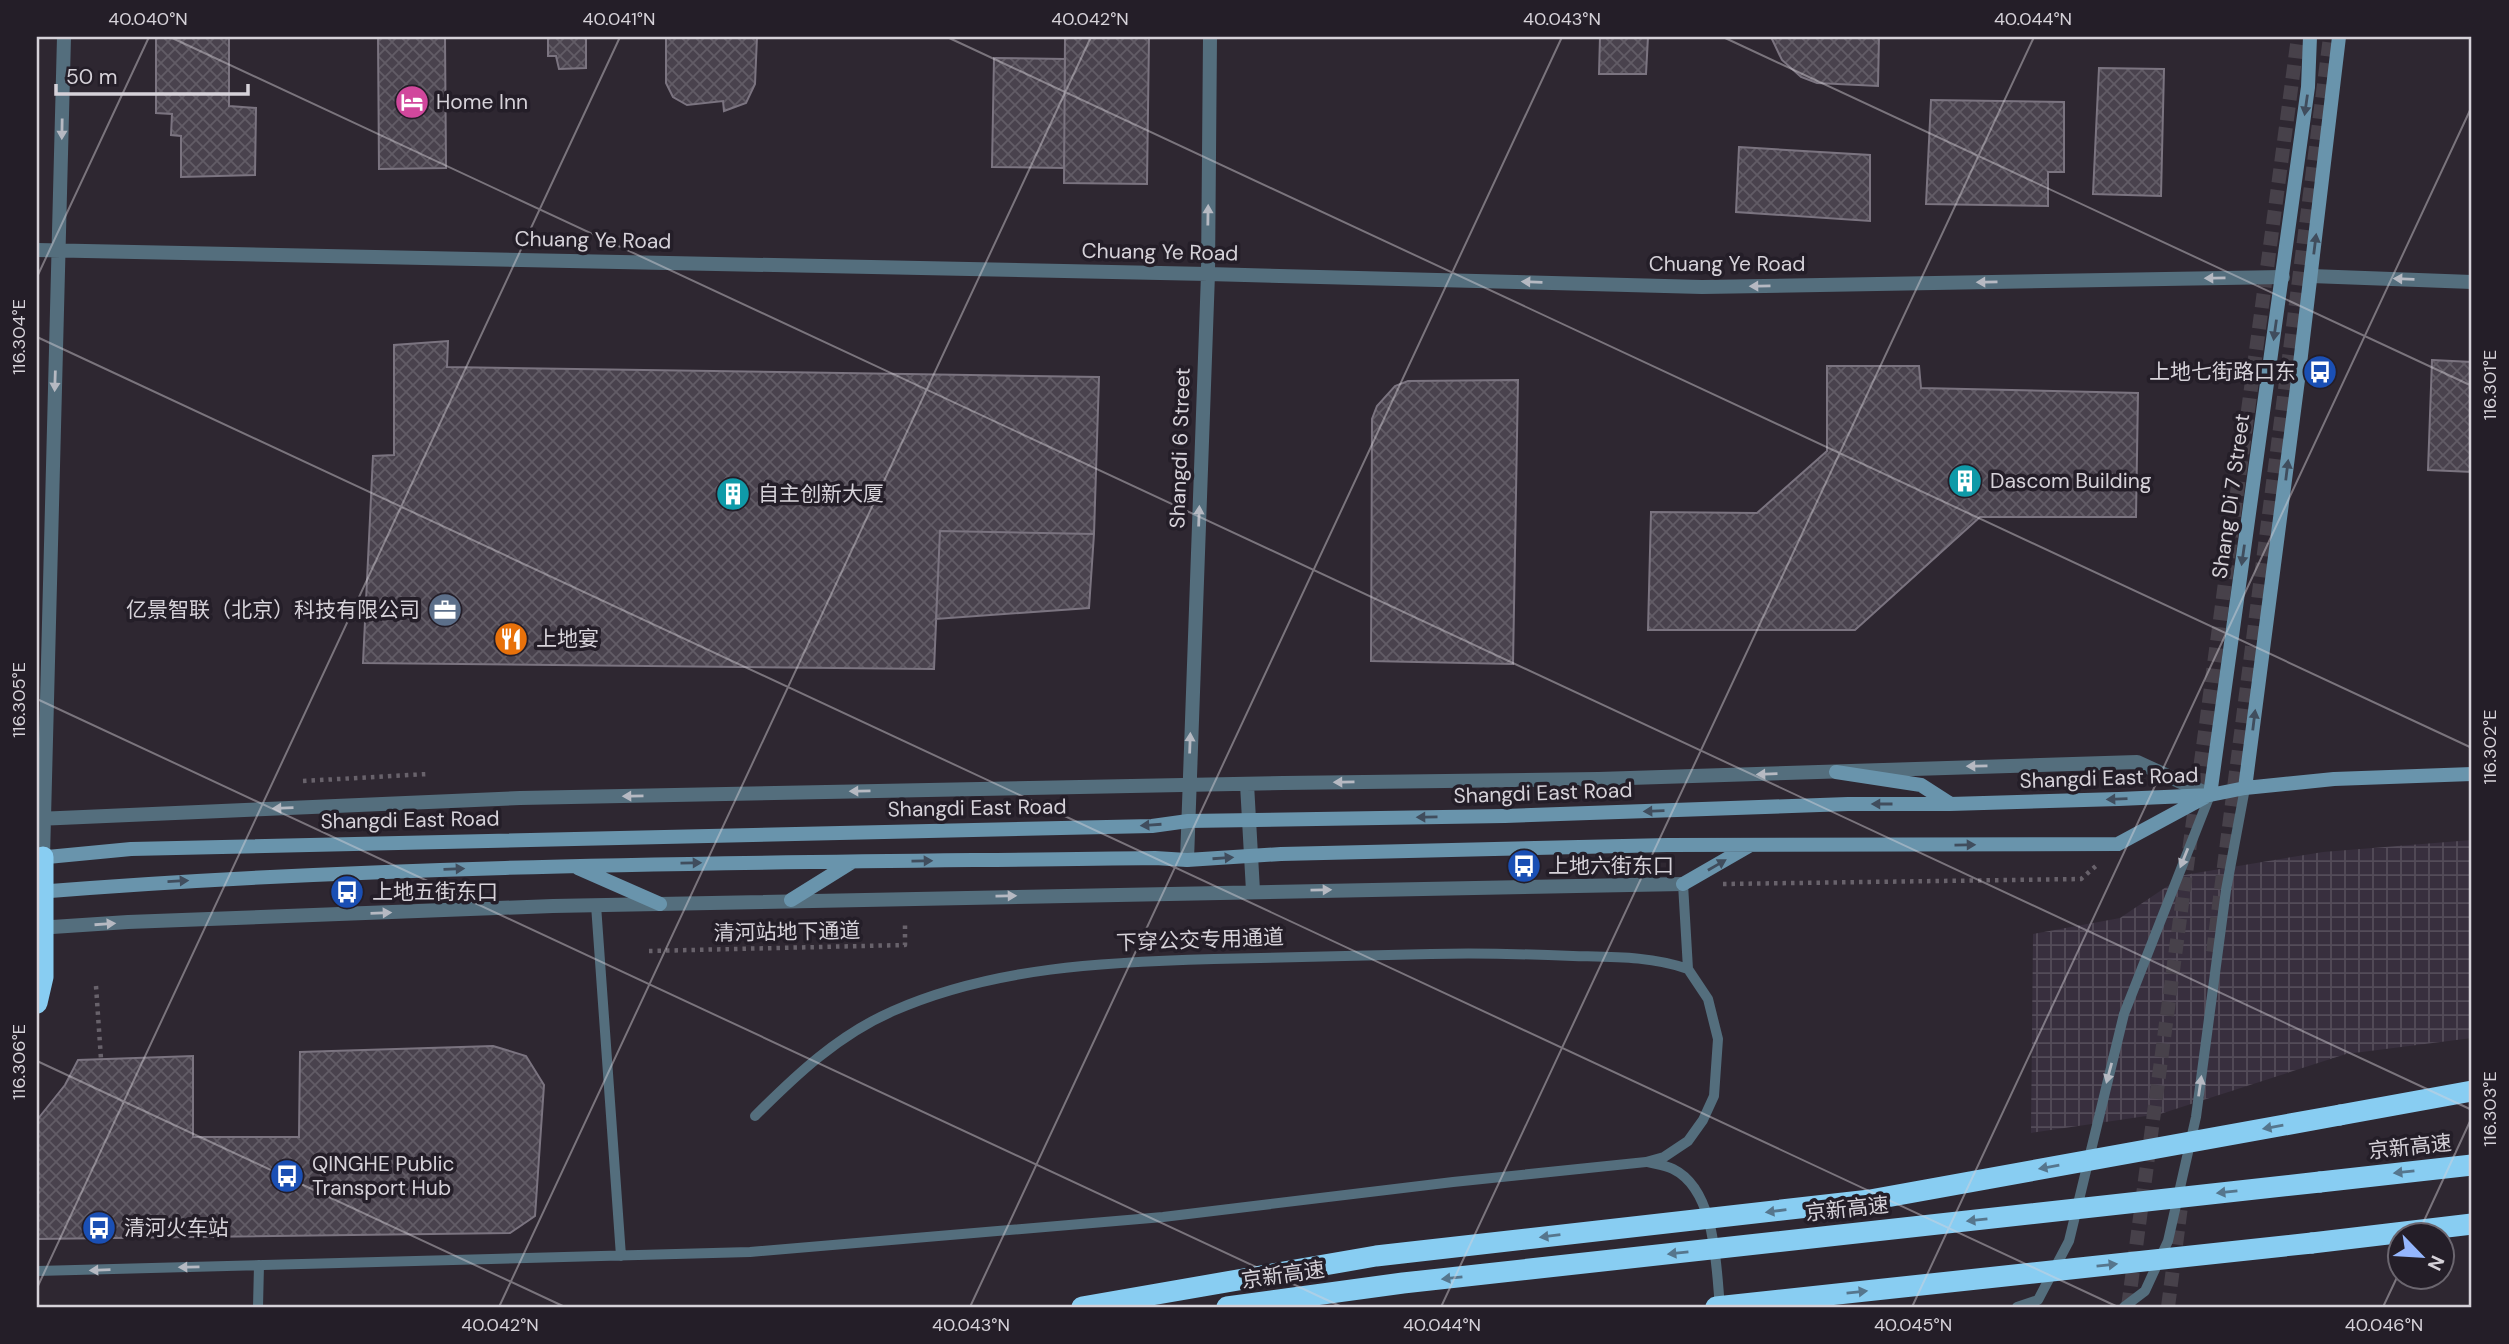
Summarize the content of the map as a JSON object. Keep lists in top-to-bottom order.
{
  "streets": {
    "highway": ["京新高速"],
    "main road": ["Shang Di 7 Street", "Shangdi East Road"],
    "street": ["Chuang Ye Road", "Shangdi 6 Street"],
    "lane": ["下穿公交专用通道"],
    "path": ["清河站地下通道"]
  },
  "crossings": [
    ["Chuang Ye Road", "Shangdi 6 Street"],
    ["Chuang Ye Road", "Shang Di 7 Street"],
    ["Shangdi 6 Street", "Shangdi East Road"],
    ["Shang Di 7 Street", "Shangdi East Road"]
  ],
  "one_way": ["Chuang Ye Road", "Shangdi 6 Street"],
  "places": {
    "hotel": ["Home Inn"],
    "bus stop": [
      "上地七街路口东",
      "上地六街东口",
      "上地五街东口",
      "QINGHE Public Transport Hub",
      "清河火车站"
    ],
    "building": ["Dascom Building", "自主创新大厦"],
    "office": ["亿景智联（北京）科技有限公司"],
    "restaurant": ["上地宴"]
  },
  "scale_bar": "50 m",
  "north": "bottom right",
  "coordinates": [
    "40.040°N",
    "40.041°N",
    "40.042°N",
    "40.043°N",
    "40.044°N",
    "116.304°E",
    "116.301°E",
    "116.305°E",
    "116.302°E",
    "116.306°E",
    "116.303°E",
    "40.045°N",
    "40.046°N"
  ]
}
